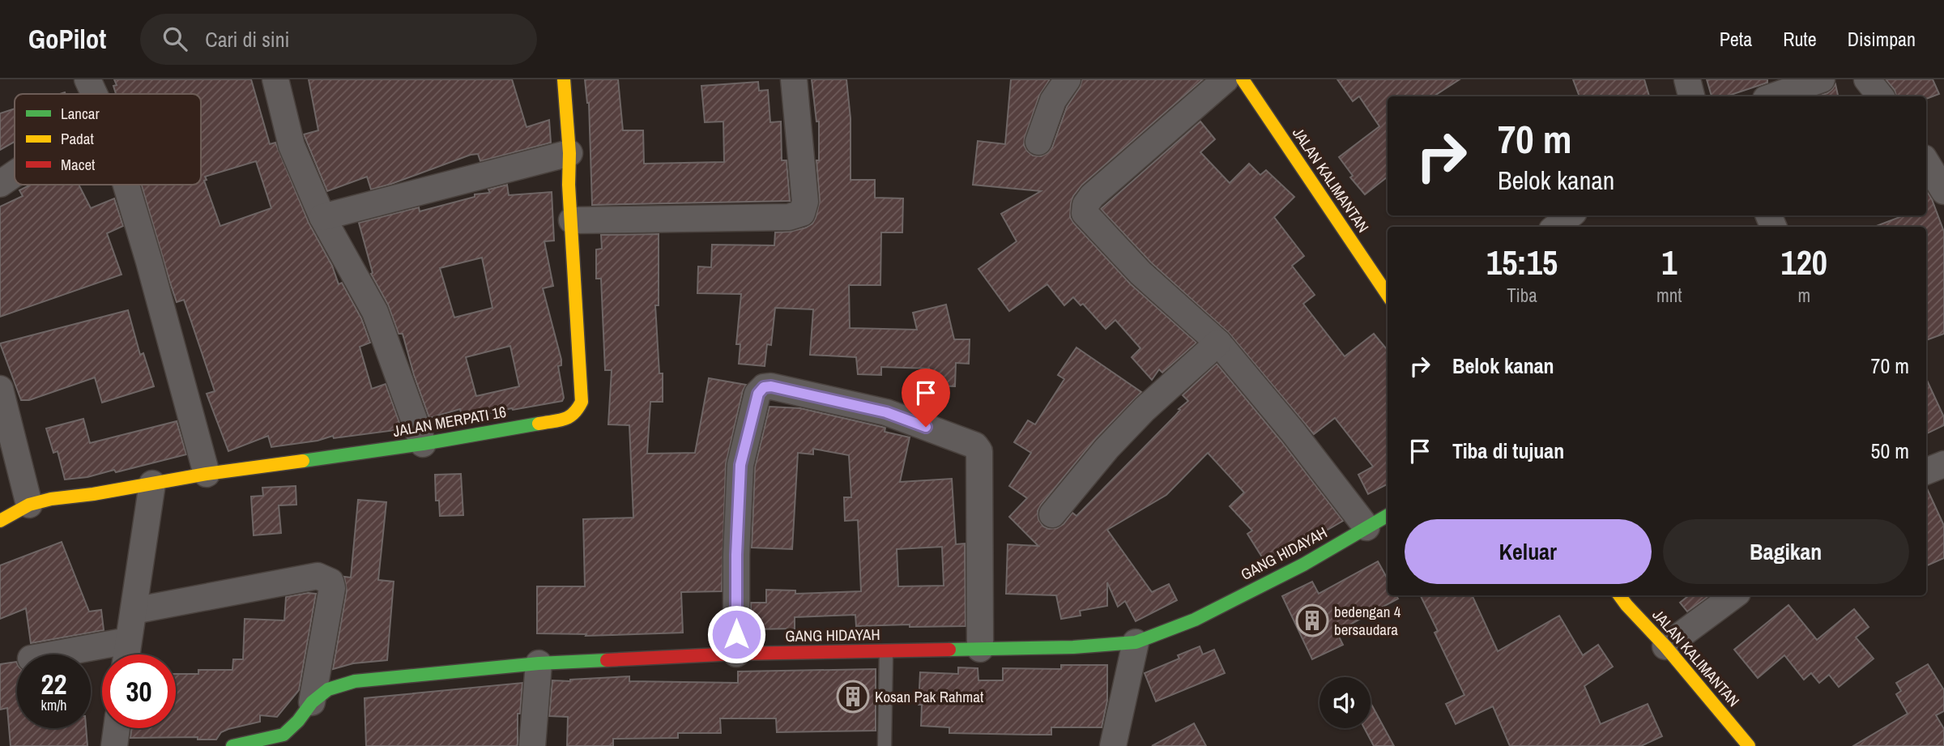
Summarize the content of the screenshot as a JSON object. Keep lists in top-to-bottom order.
{
  "streets": {
    "street": ["JALAN KALIMANTAN", "JALAN MERPATI 16", "GANG HIDAYAH"]
  },
  "places": {
    "building": ["bedengan 4 bersaudara", "Kosan Pak Rahmat"]
  },
  "legend": ["Lancar", "Padat", "Macet"],
  "page": {
    "header": "GoPilot",
    "search": "Cari di sini",
    "nav": ["Peta", "Rute", "Disimpan"],
    "turn": ["70 m", "Belok kanan"],
    "eta": [
      "15:15",
      "Tiba",
      "1",
      "mnt",
      "120",
      "m"
    ],
    "list": [
      {
        "name": "Belok kanan",
        "value": "70 m"
      },
      {
        "name": "Tiba di tujuan",
        "value": "50 m"
      }
    ],
    "buttons": ["Keluar", "Bagikan"],
    "speed": "22 km/h",
    "limit": "30"
  }
}
